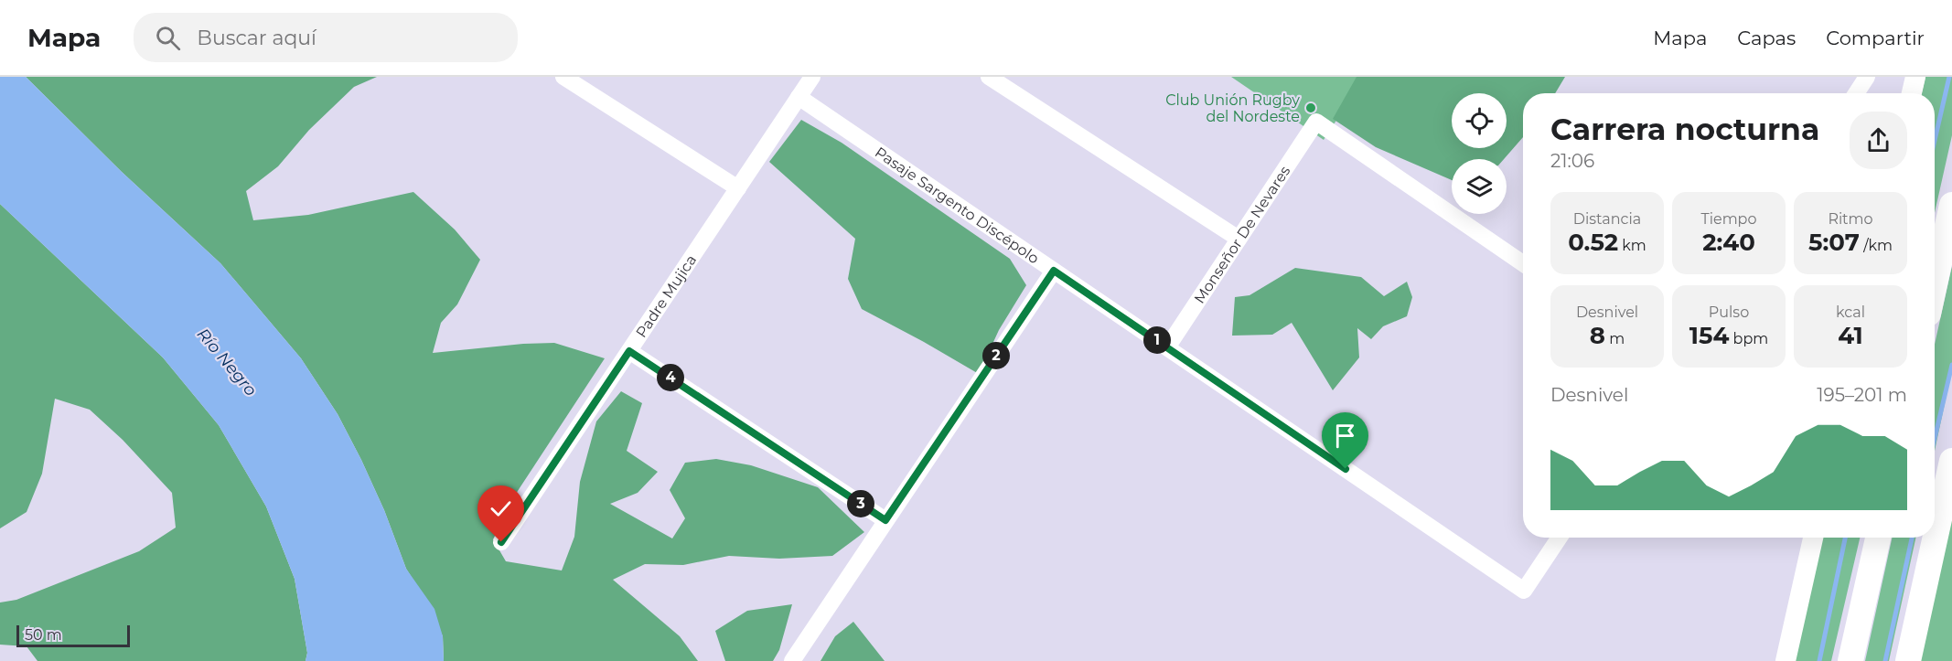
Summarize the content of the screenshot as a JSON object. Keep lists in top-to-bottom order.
{
  "streets": {
    "street": ["Pasaje Sargento Discépolo", "Monseñor De Nevares", "Padre Mujica"]
  },
  "crossings": [
    ["Pasaje Sargento Discépolo", "Monseñor De Nevares"],
    ["Pasaje Sargento Discépolo", "Padre Mujica"]
  ],
  "water": ["Río Negro"],
  "places": ["Club Unión Rugby del Nordeste"],
  "scale_bar": "50 m",
  "page": {
    "header": "Mapa",
    "search": "Buscar aquí",
    "nav": ["Mapa", "Capas", "Compartir"],
    "heading": ["Carrera nocturna", "21:06"],
    "stats": [
      ["Distancia", "0.52 km"],
      ["Tiempo", "2:40"],
      ["Ritmo", "5:07 /km"],
      ["Desnivel", "8 m"],
      ["Pulso", "154 bpm"],
      ["kcal", "41"]
    ],
    "pins": [
      "1",
      "2",
      "4",
      "3"
    ],
    "chart": ["Desnivel", "195–201 m"],
    "scale": "50 m"
  }
}
